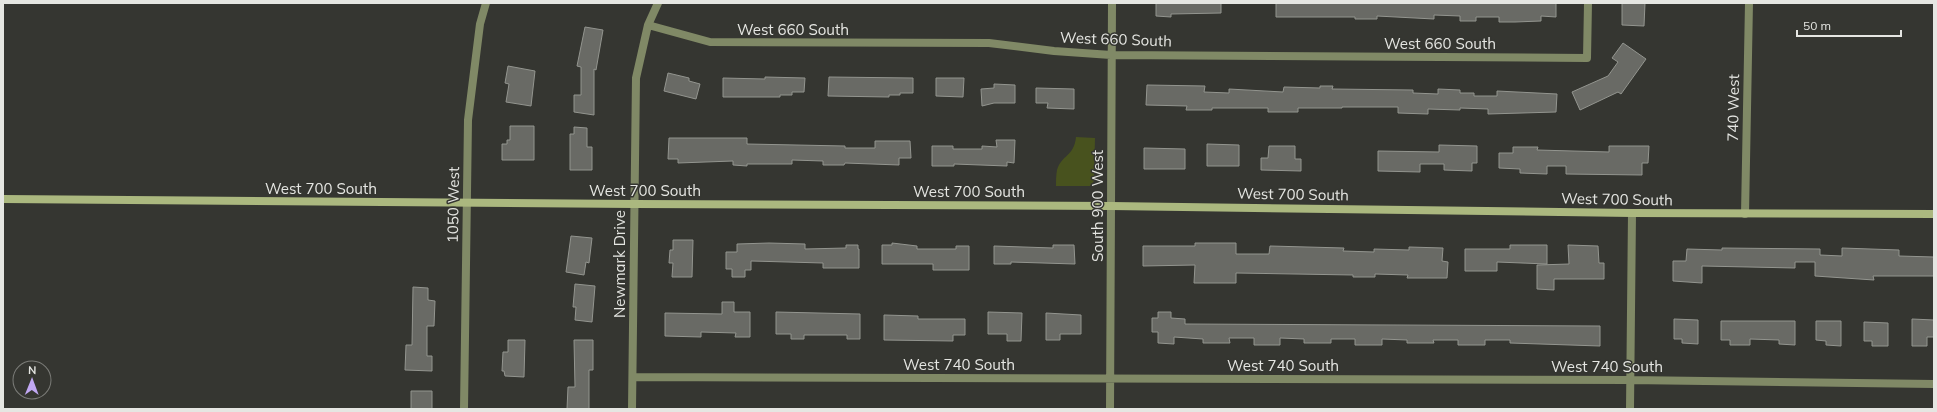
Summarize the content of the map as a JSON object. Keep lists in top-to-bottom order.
{
  "streets": {
    "street": [
      "West 660 South",
      "740 West",
      "West 700 South",
      "1050 West",
      "South 900 West",
      "Newmark Drive",
      "West 740 South"
    ]
  },
  "crossings": [
    ["West 660 South", "South 900 West"],
    ["West 660 South", "Newmark Drive"],
    ["740 West", "West 700 South"],
    ["West 700 South", "1050 West"],
    ["West 700 South", "South 900 West"],
    ["West 700 South", "Newmark Drive"],
    ["South 900 West", "West 740 South"],
    ["Newmark Drive", "West 740 South"]
  ],
  "scale_bar": "50 m",
  "north": "top"
}
